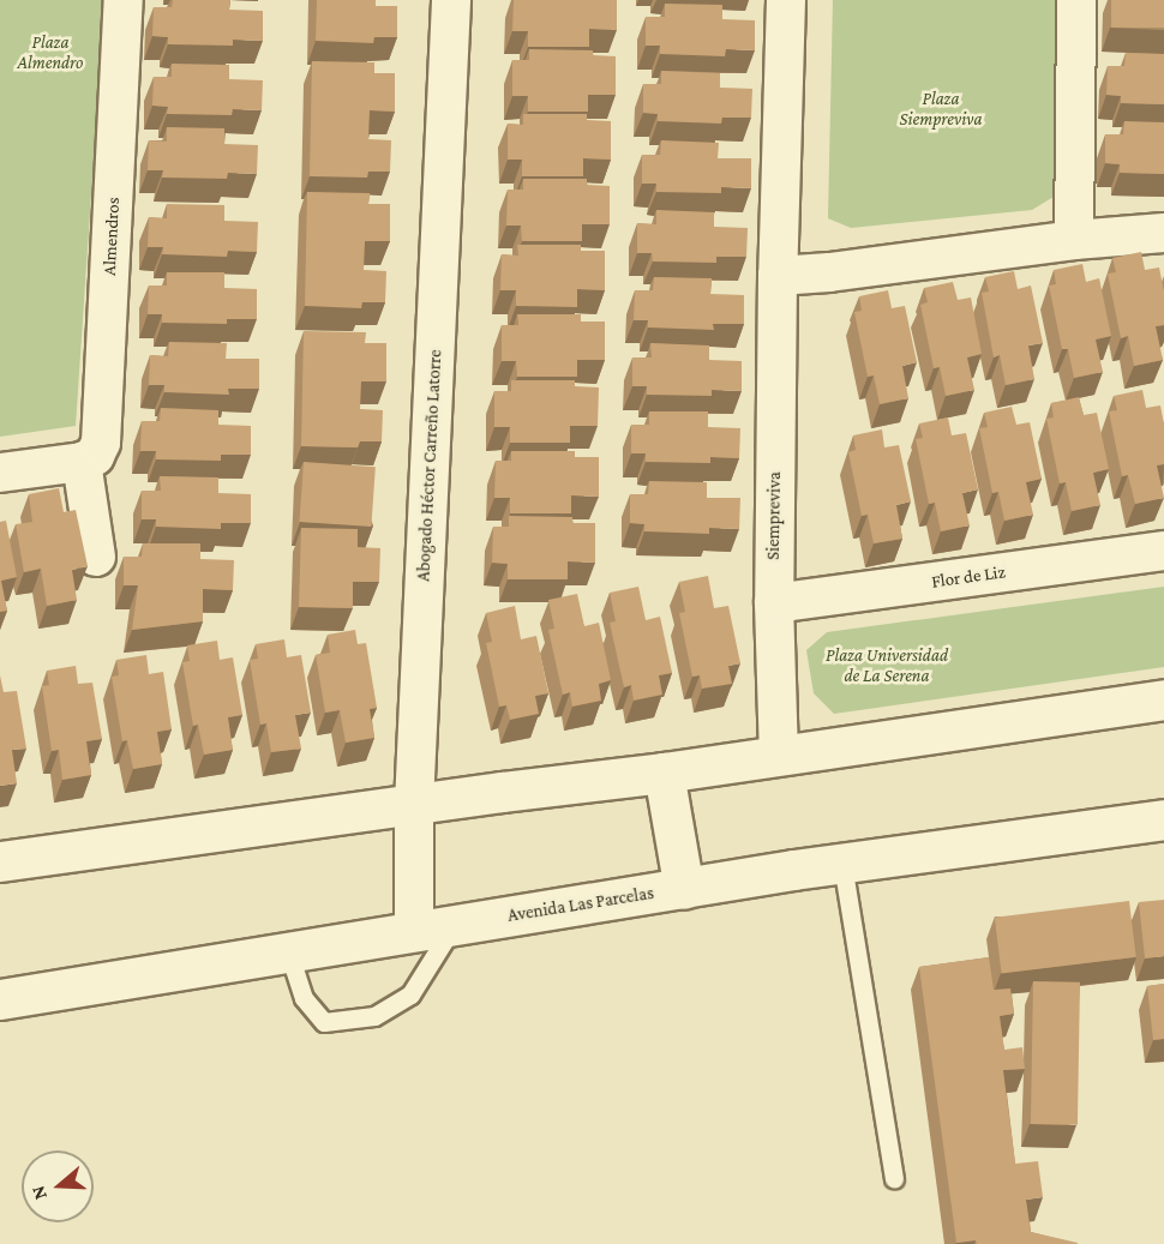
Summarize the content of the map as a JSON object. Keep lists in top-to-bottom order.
{
  "streets": {
    "main road": ["Avenida Las Parcelas"],
    "street": [
      "Almendros",
      "Abogado Héctor Carreño Latorre",
      "Siempreviva",
      "Flor de Liz"
    ]
  },
  "crossings": [
    ["Abogado Héctor Carreño Latorre", "Avenida Las Parcelas"],
    ["Siempreviva", "Flor de Liz"]
  ],
  "parks": ["Plaza Almendro", "Plaza Siempreviva", "Plaza Universidad de La Serena"],
  "north": "left"
}
